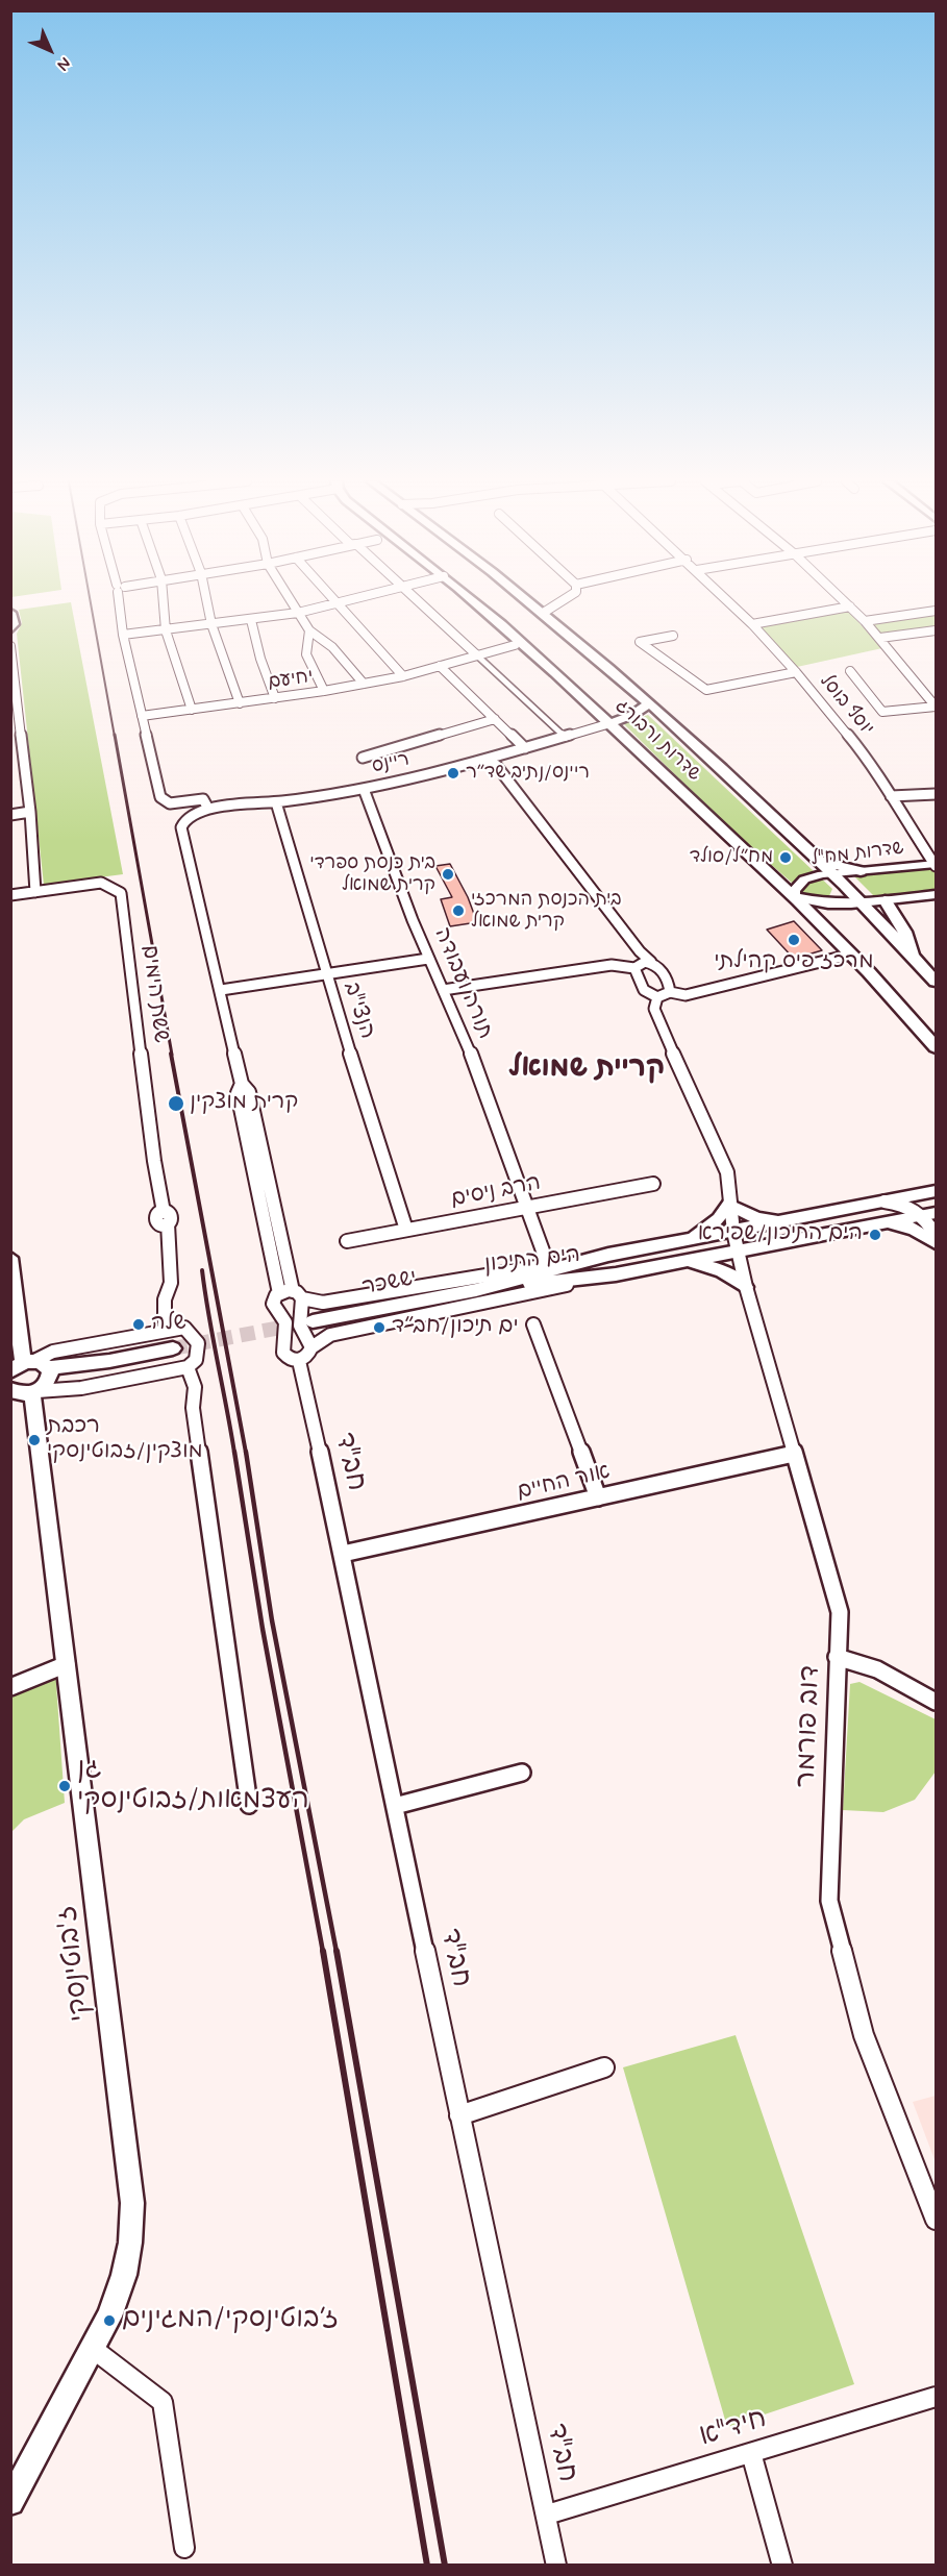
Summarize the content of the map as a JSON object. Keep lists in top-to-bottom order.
{
  "streets": {
    "main road": ["שדרות ורבורג", "ריינס"],
    "street": [
      "יחיעם",
      "יוסף בוסל",
      "שדרות מח\"ל",
      "תורה ועבודה",
      "ששת הימים",
      "הנצי\"ב",
      "הרב ניסים",
      "הים התיכון",
      "יששכר",
      "חב\"ד",
      "אור החיים",
      "דוב פורמר",
      "ז'בוטינסקי",
      "חיד\"א"
    ]
  },
  "crossings": [
    ["יוסף בוסל", "שדרות מח\"ל"],
    ["שדרות ורבורג", "ריינס"],
    ["שדרות ורבורג", "שדרות מח\"ל"],
    ["ריינס", "תורה ועבודה"],
    ["ריינס", "הנצי\"ב"],
    ["תורה ועבודה", "הרב ניסים"],
    ["הנצי\"ב", "הרב ניסים"],
    ["הים התיכון", "יששכר"],
    ["הים התיכון", "דוב פורמר"],
    ["חב\"ד", "אור החיים"],
    ["חב\"ד", "חיד\"א"],
    ["אור החיים", "דוב פורמר"]
  ],
  "districts": ["קריית שמואל"],
  "places": [
    "ריינס/נתיב שד״ר",
    "מח״ל/סולד",
    "בית כנסת ספרדי קרית שמואל",
    "בית הכנסת המרכזי קרית שמואל",
    "מרכז פיס קהילתי",
    "קרית מוצקין",
    "הים התיכון/שפירא",
    "שלה",
    "ים תיכון/חב״ד",
    "רכבת מוצקין/זבוטינסקי",
    "גן העצמאות/זבוטינסקי",
    "ז׳בוטינסקי/המגינים"
  ],
  "north": "bottom right"
}
